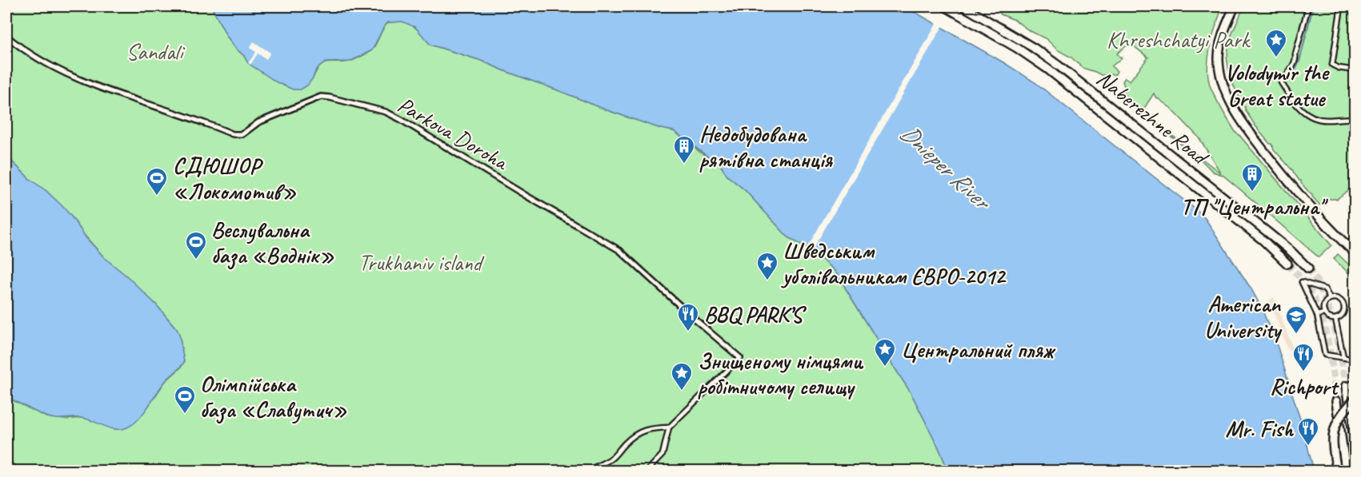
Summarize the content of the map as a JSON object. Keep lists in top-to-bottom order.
{
  "streets": {
    "main road": ["Naberezhne Road"],
    "street": ["Parkova Doroha"]
  },
  "water": ["Dnieper River"],
  "parks": ["Khreshchatyi Park", "Sandali", "Trukhaniv island"],
  "places": {
    "place": [
      "Volodymir the Great statue",
      "Шведським уболівальникам ЄВРО-2012",
      "Центральний пляж",
      "Знищеному німцями робітничому селищу"
    ],
    "building": ["Недобудована рятівна станція", "ТП \"Центральна\""],
    "sports": ["СДЮШОР «Локомотив»", "Веслувальна база «Воднік»", "Олімпійська база «Славутич»"],
    "restaurant": ["BBQ PARK’S", "Richport", "Mr. Fish"],
    "school or university": ["American University"]
  }
}
